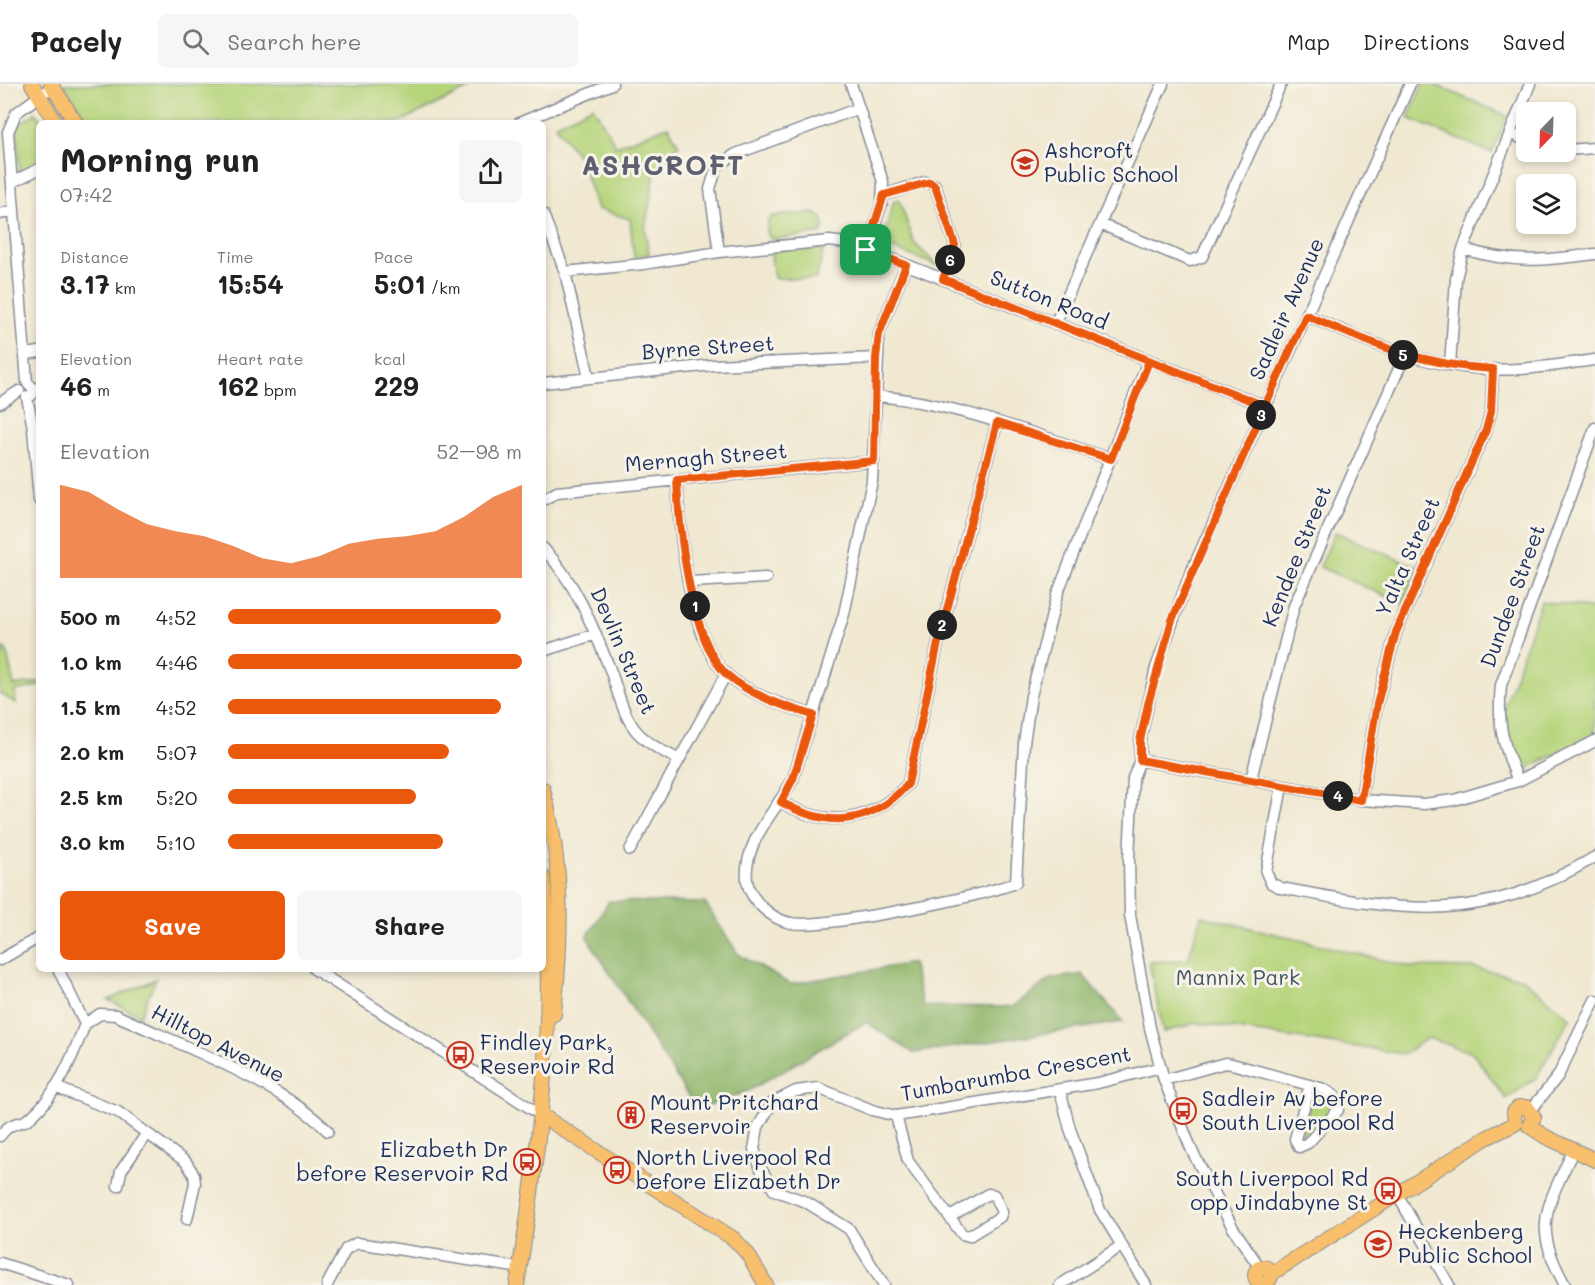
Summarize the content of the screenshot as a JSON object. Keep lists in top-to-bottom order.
{
  "streets": {
    "street": [
      "Sutton Road",
      "Sadleir Avenue",
      "Byrne Street",
      "Mernagh Street",
      "Kendee Street",
      "Yalta Street",
      "Dundee Street",
      "Devlin Street",
      "Hilltop Avenue",
      "Tumbarumba Crescent"
    ]
  },
  "crossings": [
    ["Sutton Road", "Sadleir Avenue"],
    ["Sadleir Avenue", "Tumbarumba Crescent"]
  ],
  "districts": ["ASHCROFT"],
  "parks": ["Mannix Park"],
  "places": {
    "school or university": ["Ashcroft Public School", "Heckenberg Public School"],
    "bus stop": [
      "Findley Park, Reservoir Rd",
      "Sadleir Av before South Liverpool Rd",
      "Elizabeth Dr before Reservoir Rd",
      "North Liverpool Rd before Elizabeth Dr",
      "South Liverpool Rd opp Jindabyne St"
    ],
    "building": ["Mount Pritchard Reservoir"]
  },
  "north": "bottom left",
  "page": {
    "header": "Pacely",
    "search": "Search here",
    "nav": ["Map", "Directions", "Saved"],
    "heading": ["Morning run", "07:42"],
    "stats": [
      ["Distance", "3.17 km"],
      ["Time", "15:54"],
      ["Pace", "5:01 /km"],
      ["Elevation", "46 m"],
      ["Heart rate", "162 bpm"],
      ["kcal", "229"]
    ],
    "pins": [
      "6",
      "5",
      "3",
      "1",
      "2",
      "4"
    ],
    "chart": ["Elevation", "52–98 m"],
    "list": [
      {
        "name": "500 m",
        "note": "4:52"
      },
      {
        "name": "1.0 km",
        "note": "4:46"
      },
      {
        "name": "1.5 km",
        "note": "4:52"
      },
      {
        "name": "2.0 km",
        "note": "5:07"
      },
      {
        "name": "2.5 km",
        "note": "5:20"
      },
      {
        "name": "3.0 km",
        "note": "5:10"
      }
    ],
    "buttons": ["Save", "Share"]
  }
}
